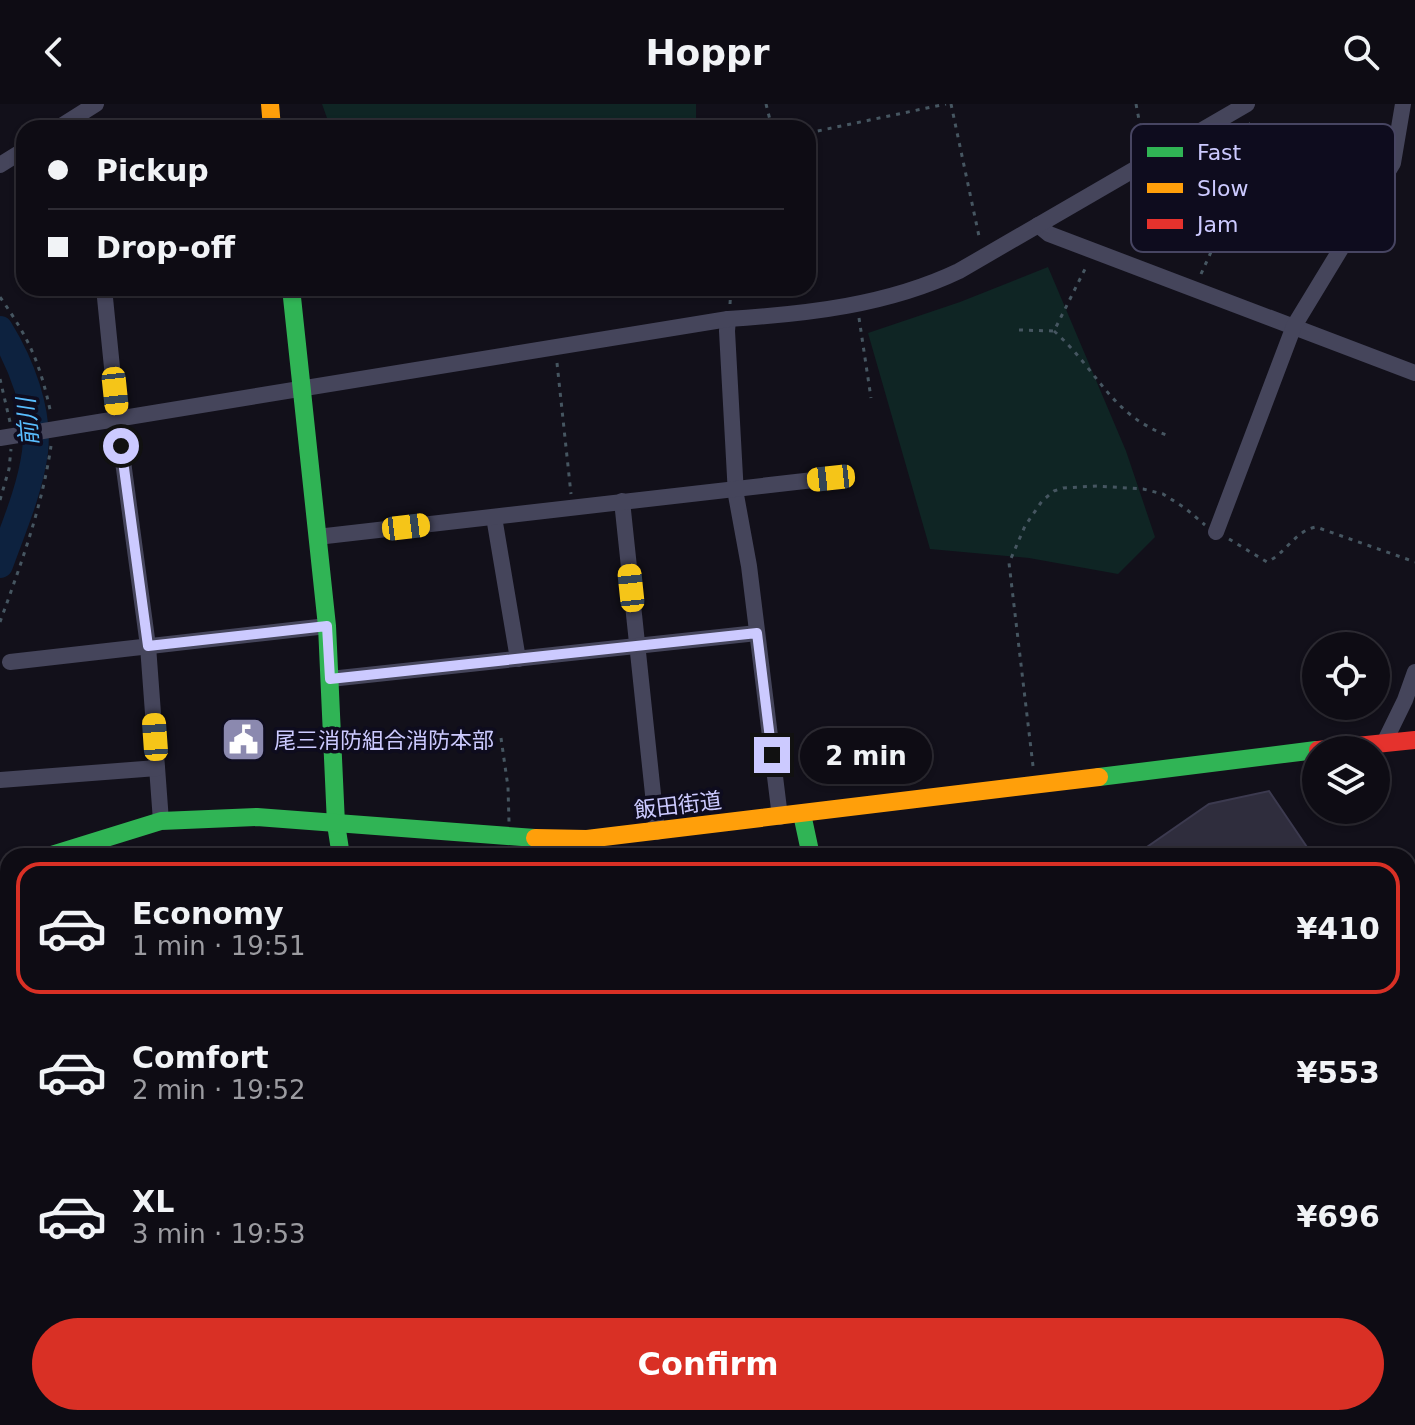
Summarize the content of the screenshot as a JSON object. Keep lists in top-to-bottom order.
{
  "streets": {
    "main road": ["飯田街道"]
  },
  "water": ["前川"],
  "places": {
    "public building": ["尾三消防組合消防本部"]
  },
  "legend": ["Fast", "Slow", "Jam"],
  "page": {
    "header": "Hoppr",
    "banner": ["Pickup", "Drop-off"],
    "bubble": "2 min",
    "list": [
      {
        "name": "Economy",
        "note": "1 min · 19:51",
        "value": "¥410"
      },
      {
        "name": "Comfort",
        "note": "2 min · 19:52",
        "value": "¥553"
      },
      {
        "name": "XL",
        "note": "3 min · 19:53",
        "value": "¥696"
      }
    ],
    "buttons": "Confirm"
  }
}
